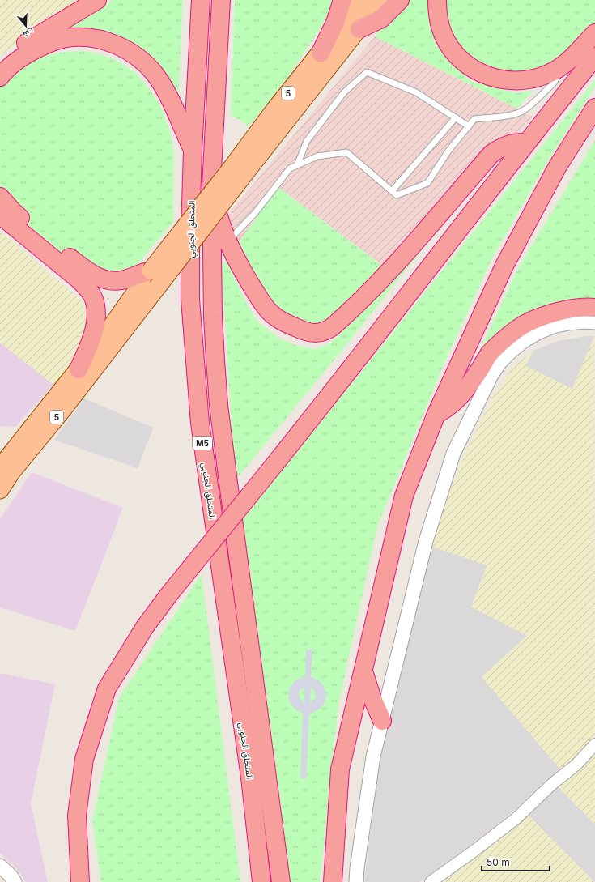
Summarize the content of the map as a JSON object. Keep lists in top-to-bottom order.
{
  "streets": {
    "highway": ["المتحلق الجنوبي", "M5"],
    "main road": ["5"]
  },
  "scale_bar": "50 m",
  "north": "bottom"
}
